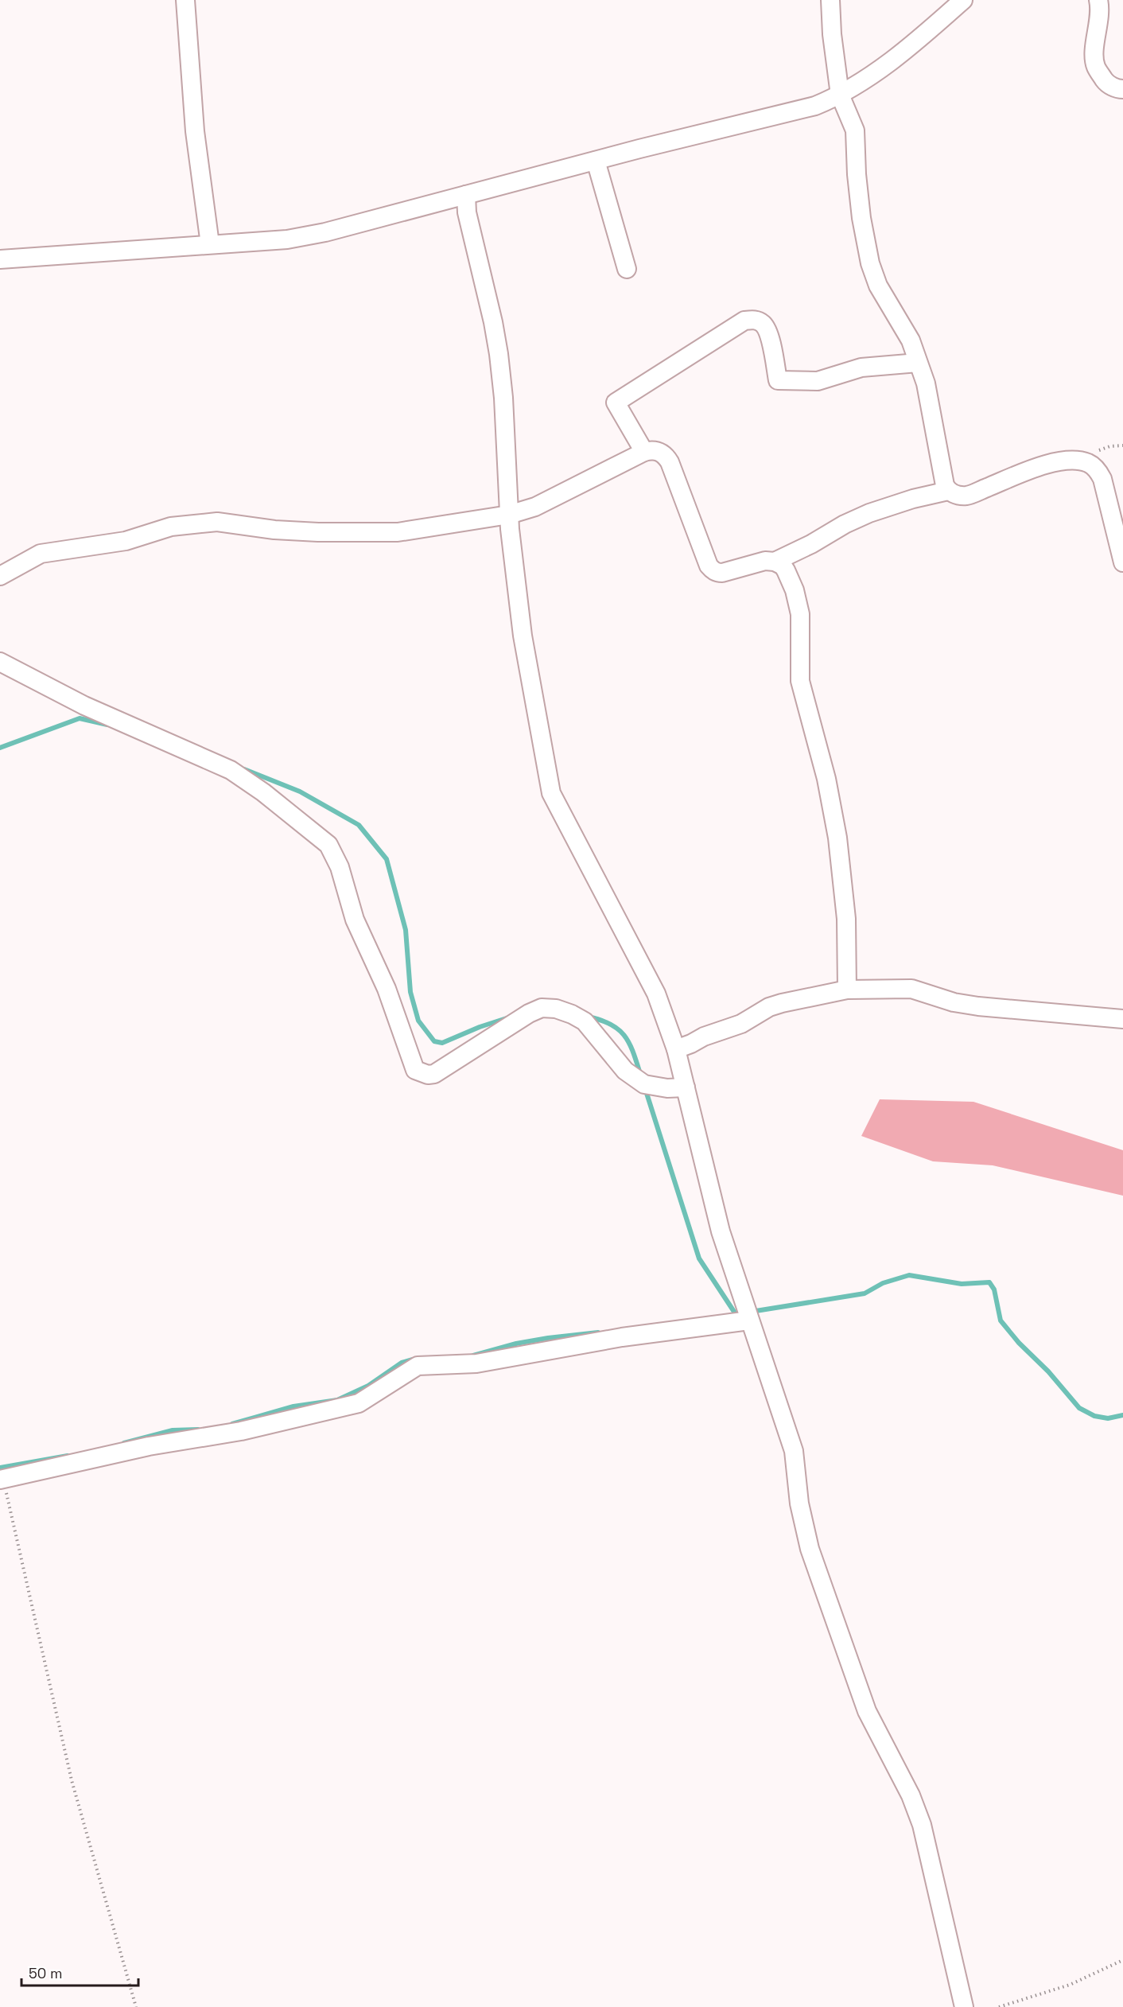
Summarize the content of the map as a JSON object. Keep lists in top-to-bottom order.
{
  "scale_bar": "50 m"
}
